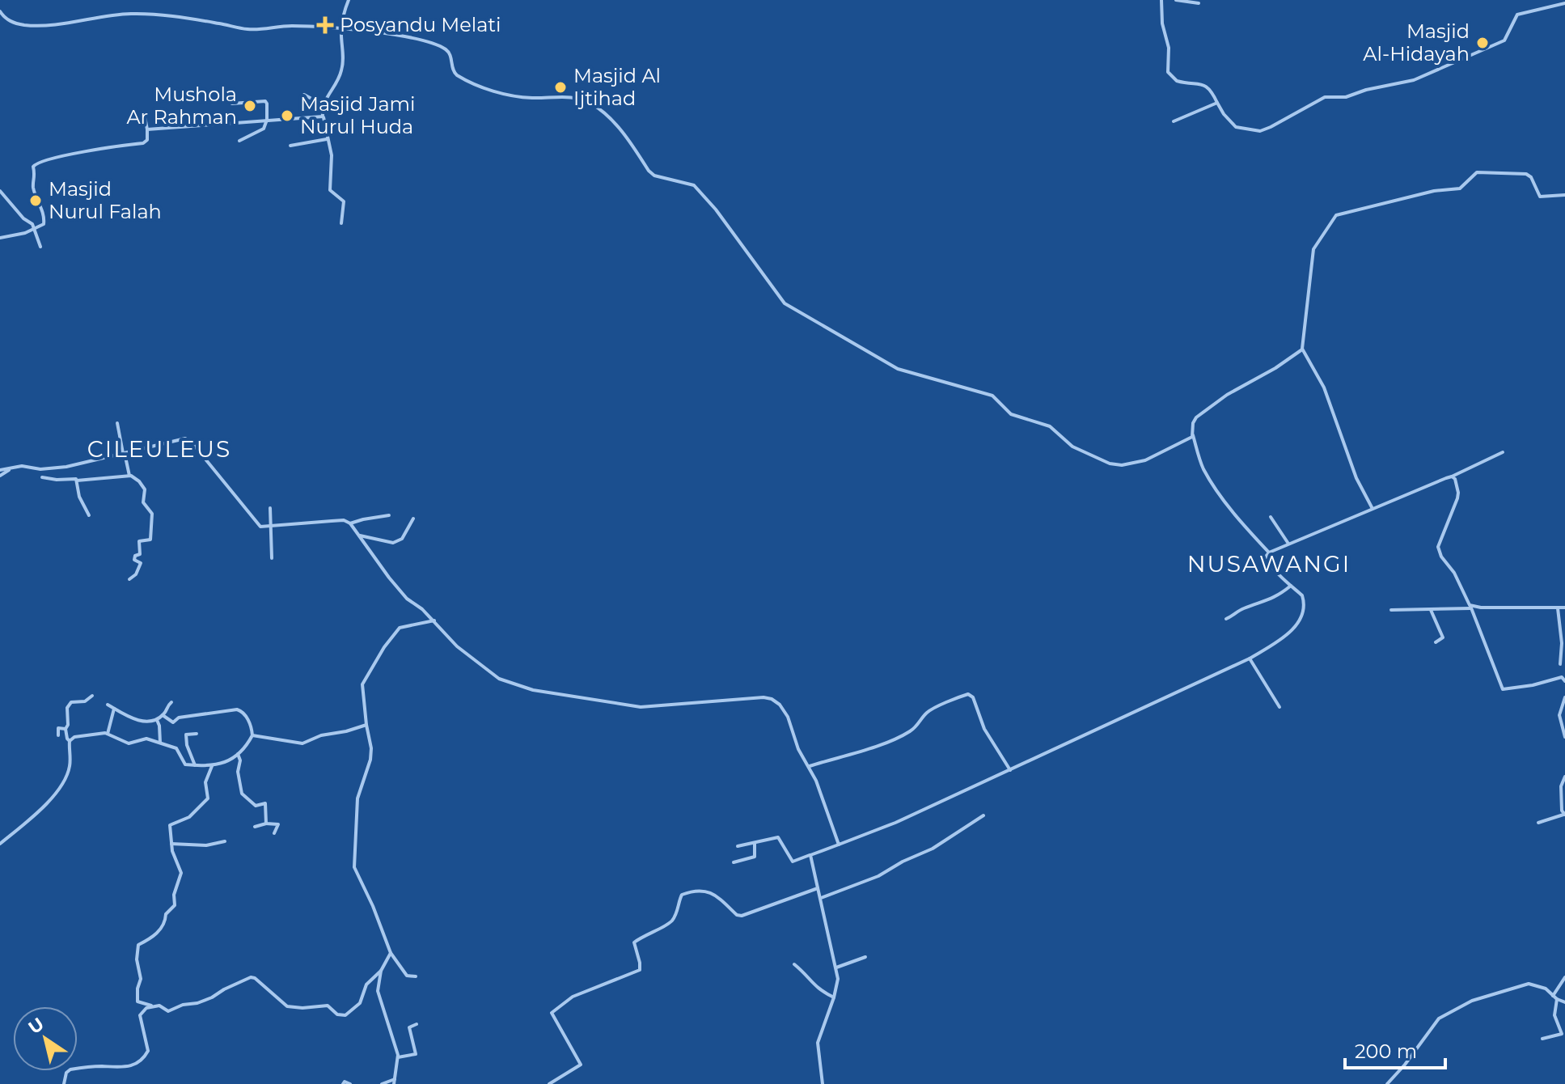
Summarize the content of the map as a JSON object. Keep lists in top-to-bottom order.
{
  "districts": ["CILEULEUS", "NUSAWANGI"],
  "places": {
    "health": ["Posyandu Melati"],
    "other": [
      "Masjid Al-Hidayah",
      "Masjid Al Ijtihad",
      "Mushola Ar Rahman",
      "Masjid Jami Nurul Huda",
      "Masjid Nurul Falah"
    ]
  },
  "scale_bar": "200 m",
  "north": "top left"
}
